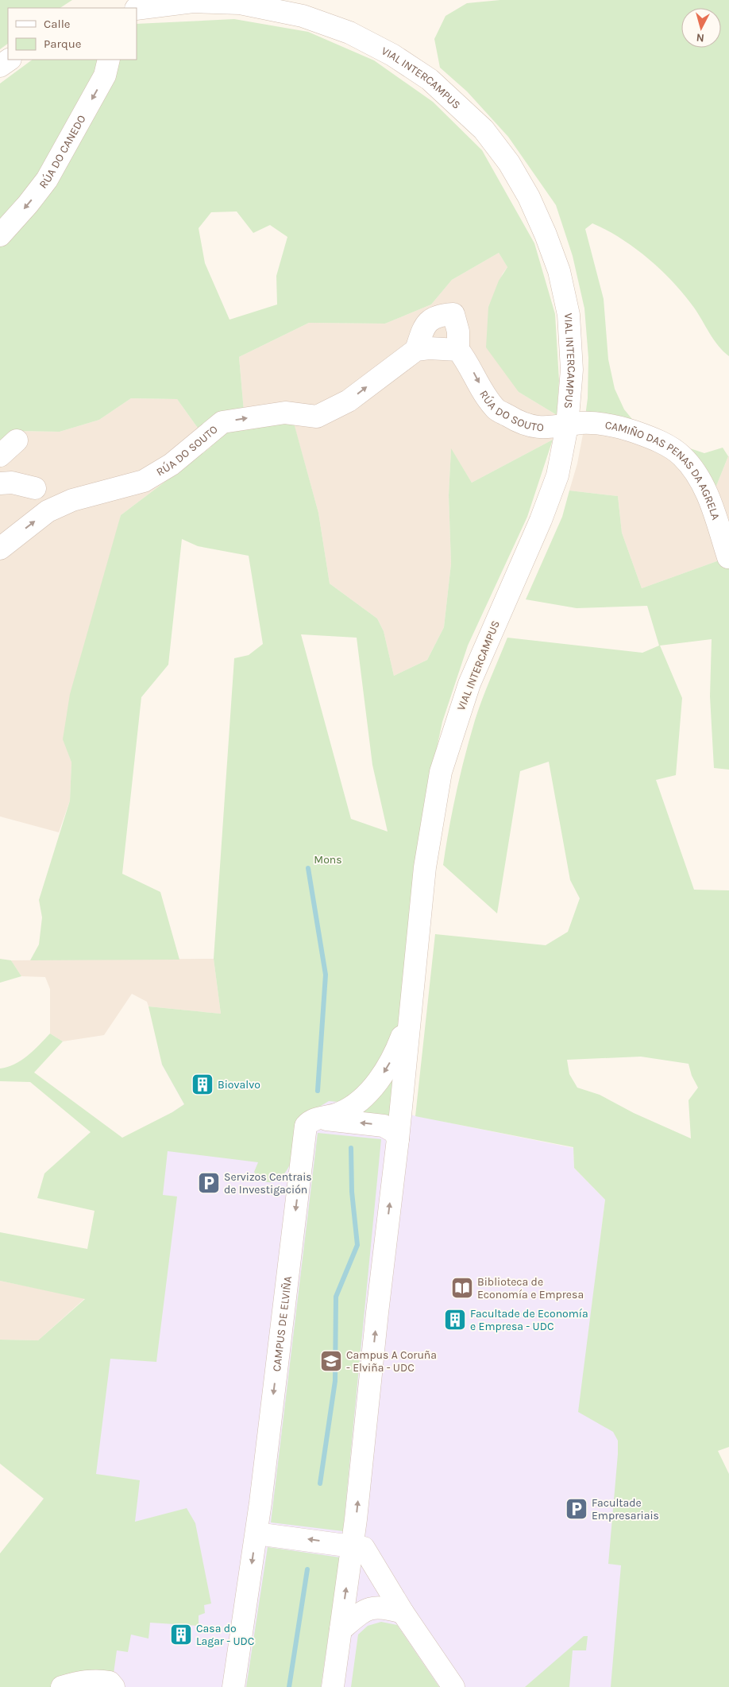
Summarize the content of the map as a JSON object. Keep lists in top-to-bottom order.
{
  "streets": {
    "street": [
      "VIAL INTERCAMPUS",
      "RÚA DO CANEDO",
      "RÚA DO SOUTO",
      "CAMIÑO DAS PENAS DA AGRELA",
      "CAMPUS DE ELVIÑA"
    ]
  },
  "crossings": [
    ["VIAL INTERCAMPUS", "RÚA DO SOUTO"],
    ["VIAL INTERCAMPUS", "CAMIÑO DAS PENAS DA AGRELA"],
    ["RÚA DO SOUTO", "CAMIÑO DAS PENAS DA AGRELA"]
  ],
  "one_way": ["RÚA DO CANEDO", "RÚA DO SOUTO"],
  "parks": ["Mons"],
  "places": {
    "building": ["Biovalvo", "Facultade de Economía e Empresa - UDC", "Casa do Lagar - UDC"],
    "parking": ["Servizos Centrais de Investigación", "Facultade Empresariais"],
    "library": ["Biblioteca de Economía e Empresa"],
    "school or university": ["Campus A Coruña - Elviña - UDC"]
  },
  "legend": ["Calle", "Parque"],
  "north": "bottom"
}
